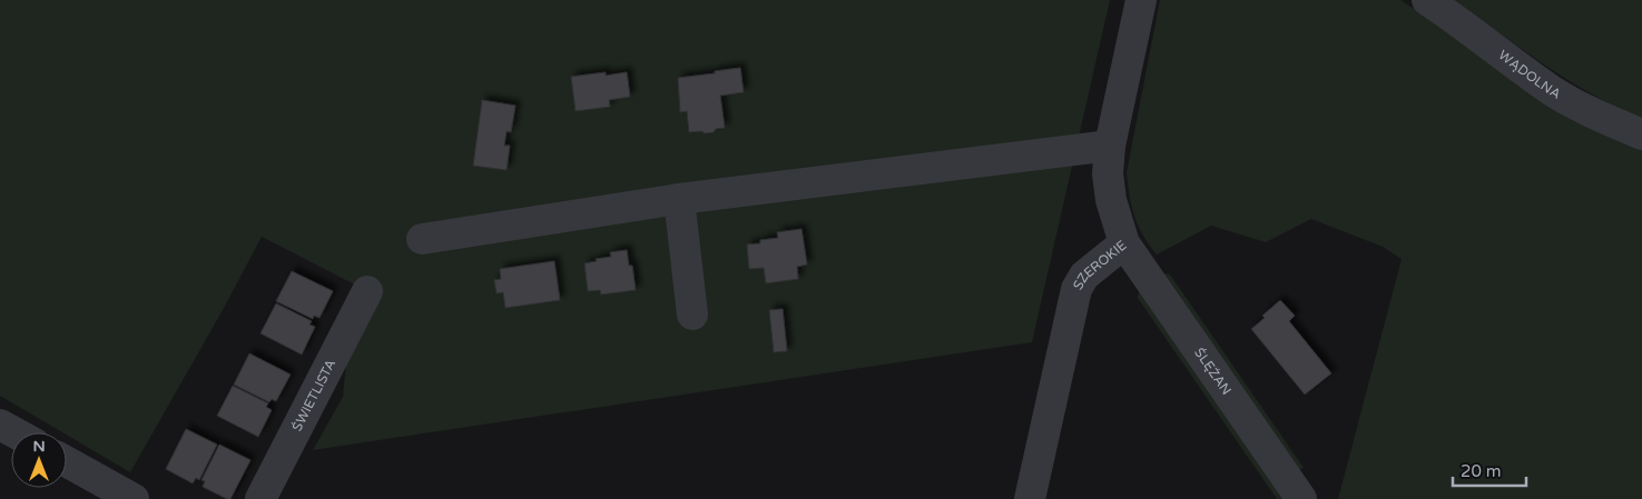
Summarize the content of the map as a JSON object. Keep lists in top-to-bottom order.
{
  "streets": {
    "street": [
      "WĄDOLNA",
      "SZEROKIE",
      "ŚLĘŻAN",
      "ŚWIETLISTA"
    ]
  },
  "crossings": [
    ["SZEROKIE", "ŚLĘŻAN"]
  ],
  "scale_bar": "20 m",
  "north": "top"
}
